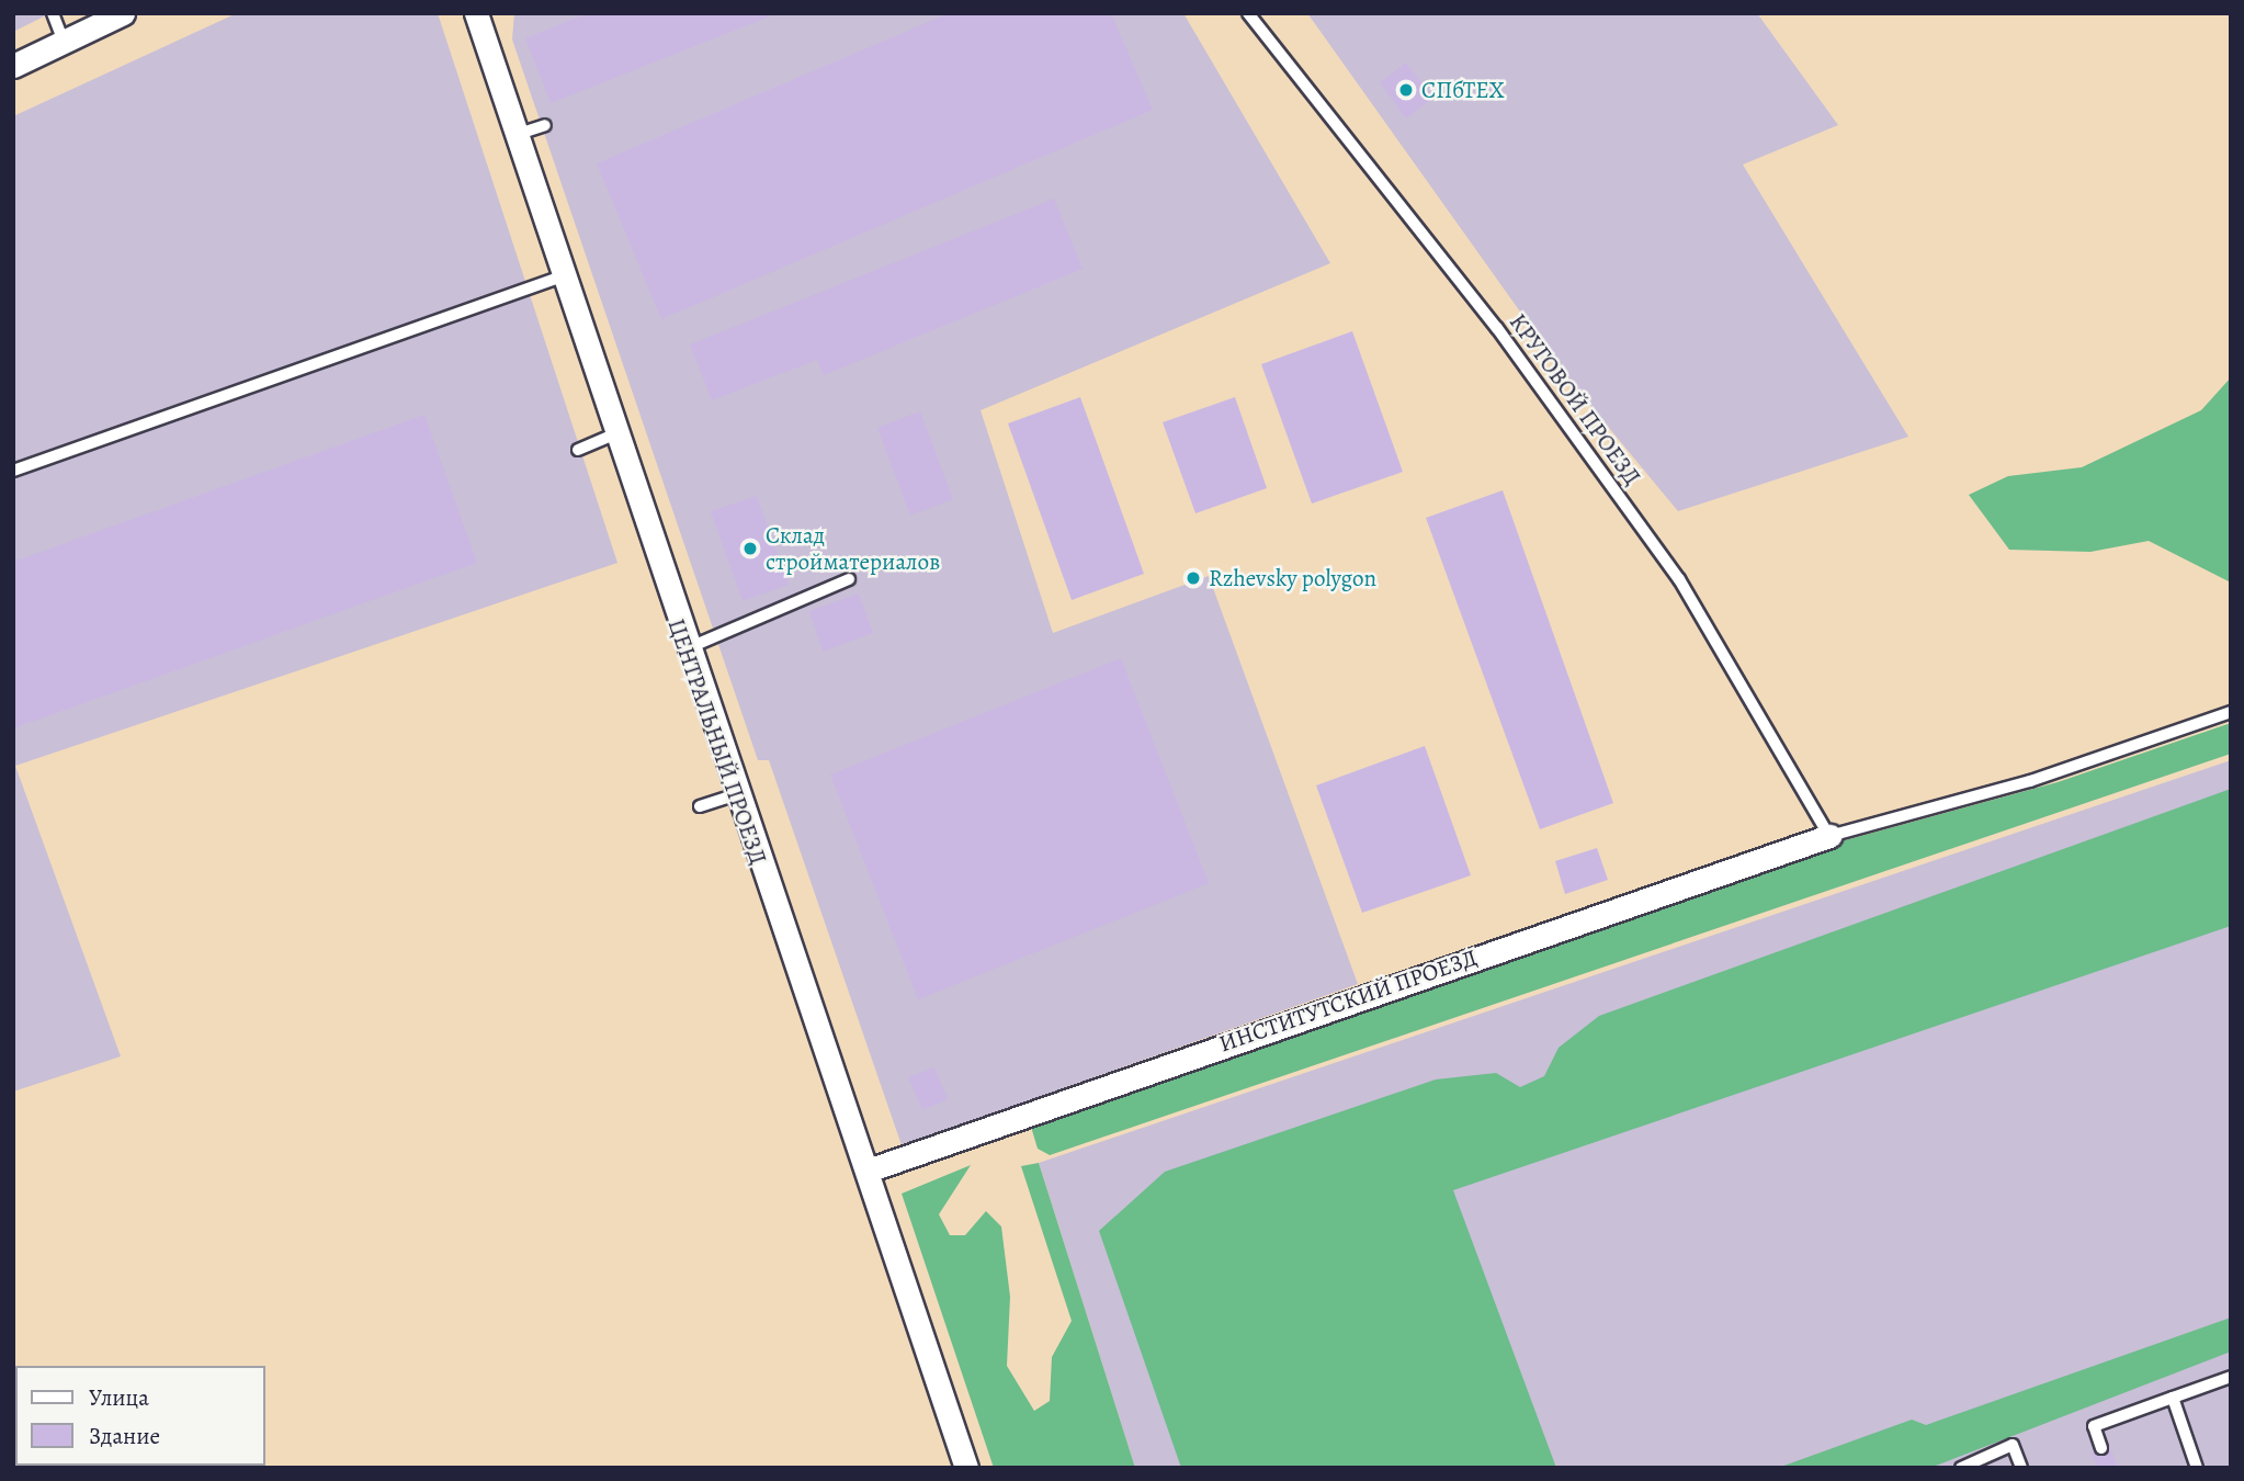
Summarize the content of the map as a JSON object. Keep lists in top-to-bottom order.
{
  "streets": {
    "street": ["ЦЕНТРАЛЬНЫЙ ПРОЕЗД", "ИНСТИТУТСКИЙ ПРОЕЗД"],
    "lane": ["КРУГОВОЙ ПРОЕЗД"]
  },
  "crossings": [
    ["КРУГОВОЙ ПРОЕЗД", "ИНСТИТУТСКИЙ ПРОЕЗД"],
    ["ЦЕНТРАЛЬНЫЙ ПРОЕЗД", "ИНСТИТУТСКИЙ ПРОЕЗД"]
  ],
  "places": ["СПбТЕХ", "Склад стройматериалов", "Rzhevsky polygon"],
  "legend": ["Улица", "Здание"]
}
